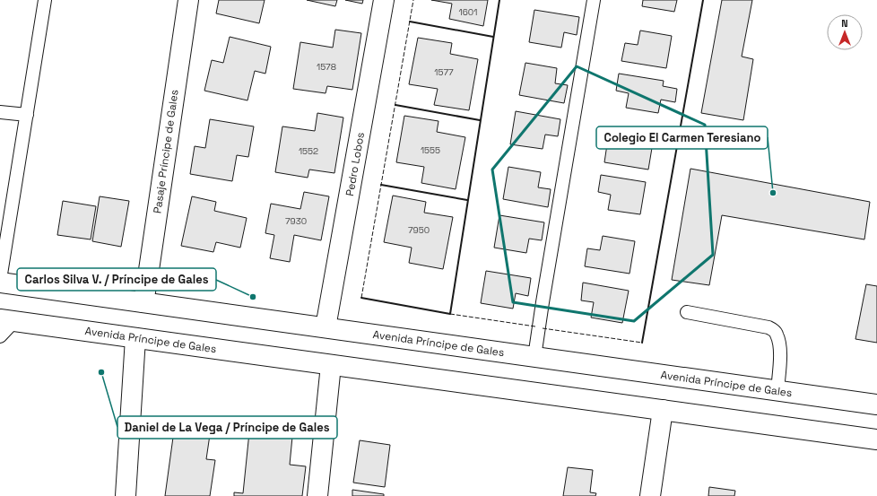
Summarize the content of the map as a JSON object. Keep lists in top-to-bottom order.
{
  "streets": {
    "main road": ["Pasaje Príncipe de Gales", "Pedro Lobos", "Avenida Príncipe de Gales"]
  },
  "crossings": [
    ["Pasaje Príncipe de Gales", "Avenida Príncipe de Gales"],
    ["Pedro Lobos", "Avenida Príncipe de Gales"]
  ],
  "places": ["Colegio El Carmen Teresiano", "Carlos Silva V. / Príncipe de Gales", "Daniel de La Vega / Príncipe de Gales"],
  "house_numbers": [
    "1601",
    "1578",
    "1577",
    "1555",
    "1552",
    "7930",
    "7950"
  ],
  "north": "top"
}
